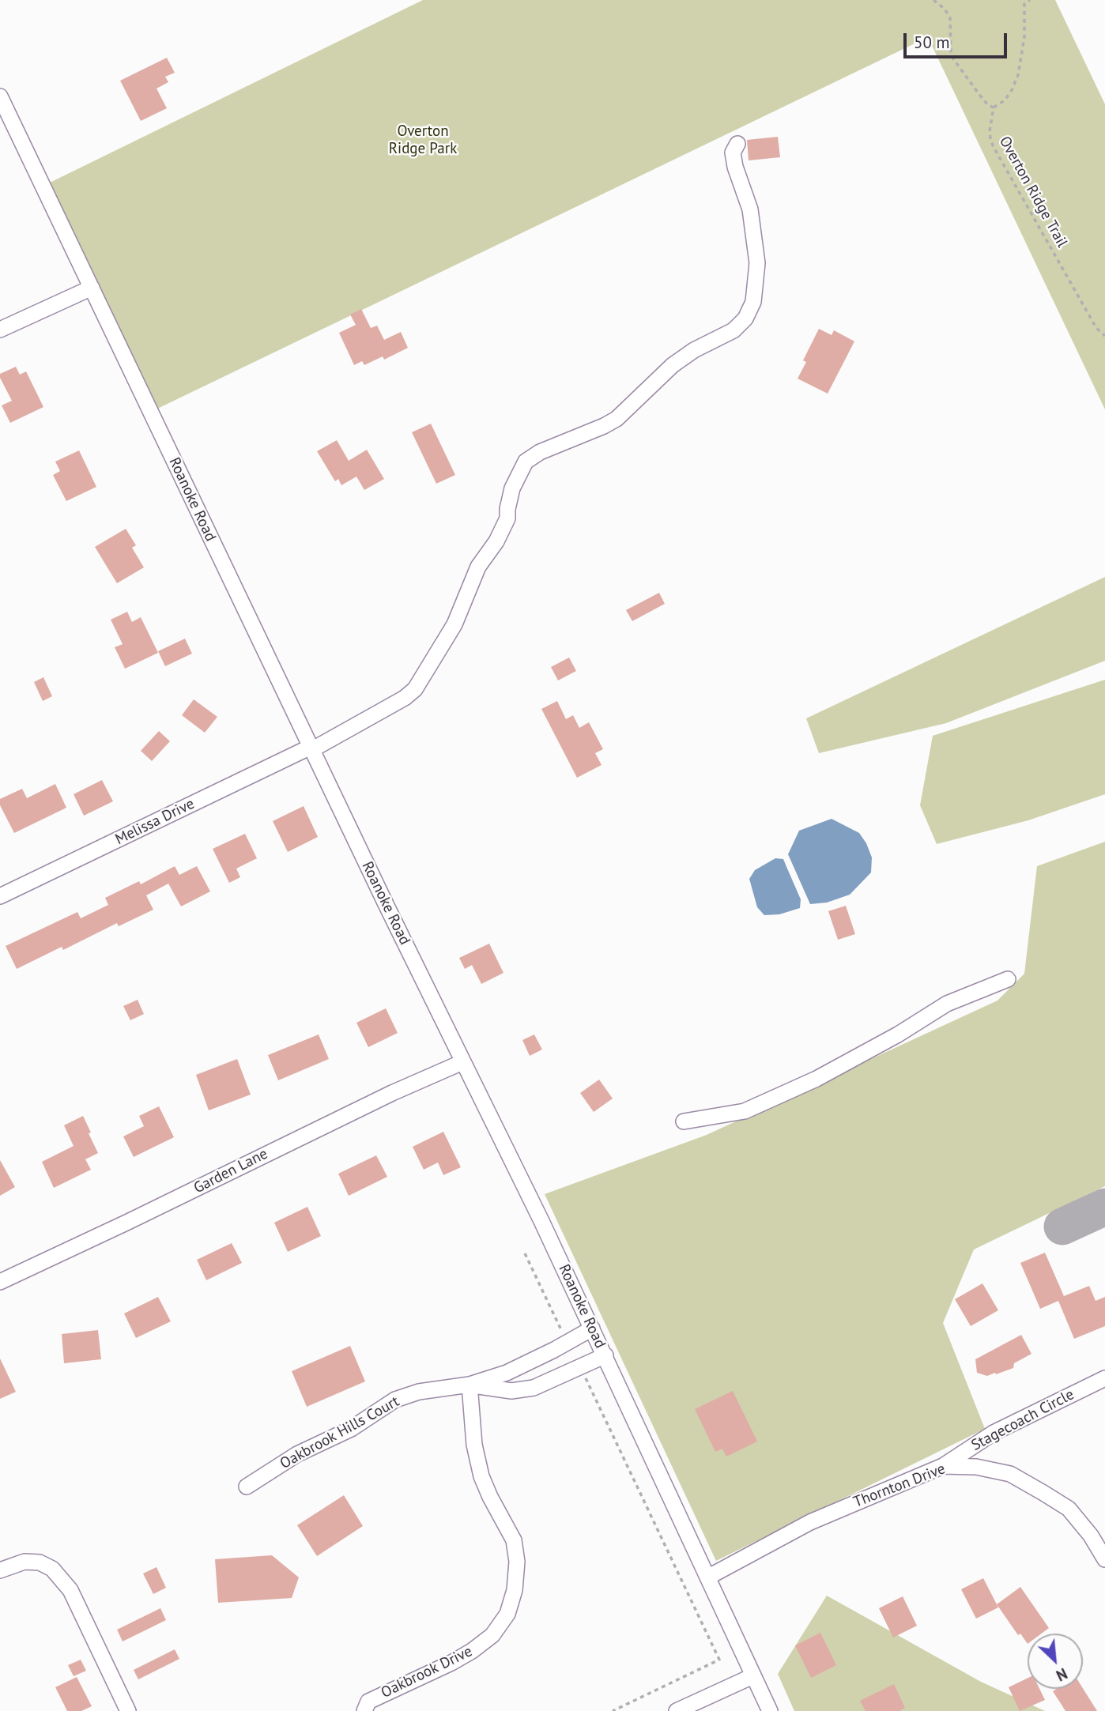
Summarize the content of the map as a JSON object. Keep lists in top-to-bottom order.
{
  "streets": {
    "street": [
      "Roanoke Road",
      "Melissa Drive",
      "Garden Lane",
      "Stagecoach Circle",
      "Oakbrook Hills Court",
      "Thornton Drive",
      "Oakbrook Drive"
    ],
    "path": ["Overton Ridge Trail"]
  },
  "crossings": [
    ["Roanoke Road", "Melissa Drive"],
    ["Roanoke Road", "Garden Lane"],
    ["Roanoke Road", "Oakbrook Hills Court"],
    ["Roanoke Road", "Thornton Drive"],
    ["Stagecoach Circle", "Thornton Drive"],
    ["Oakbrook Hills Court", "Oakbrook Drive"]
  ],
  "parks": ["Overton Ridge Park"],
  "scale_bar": "50 m",
  "north": "bottom right"
}
